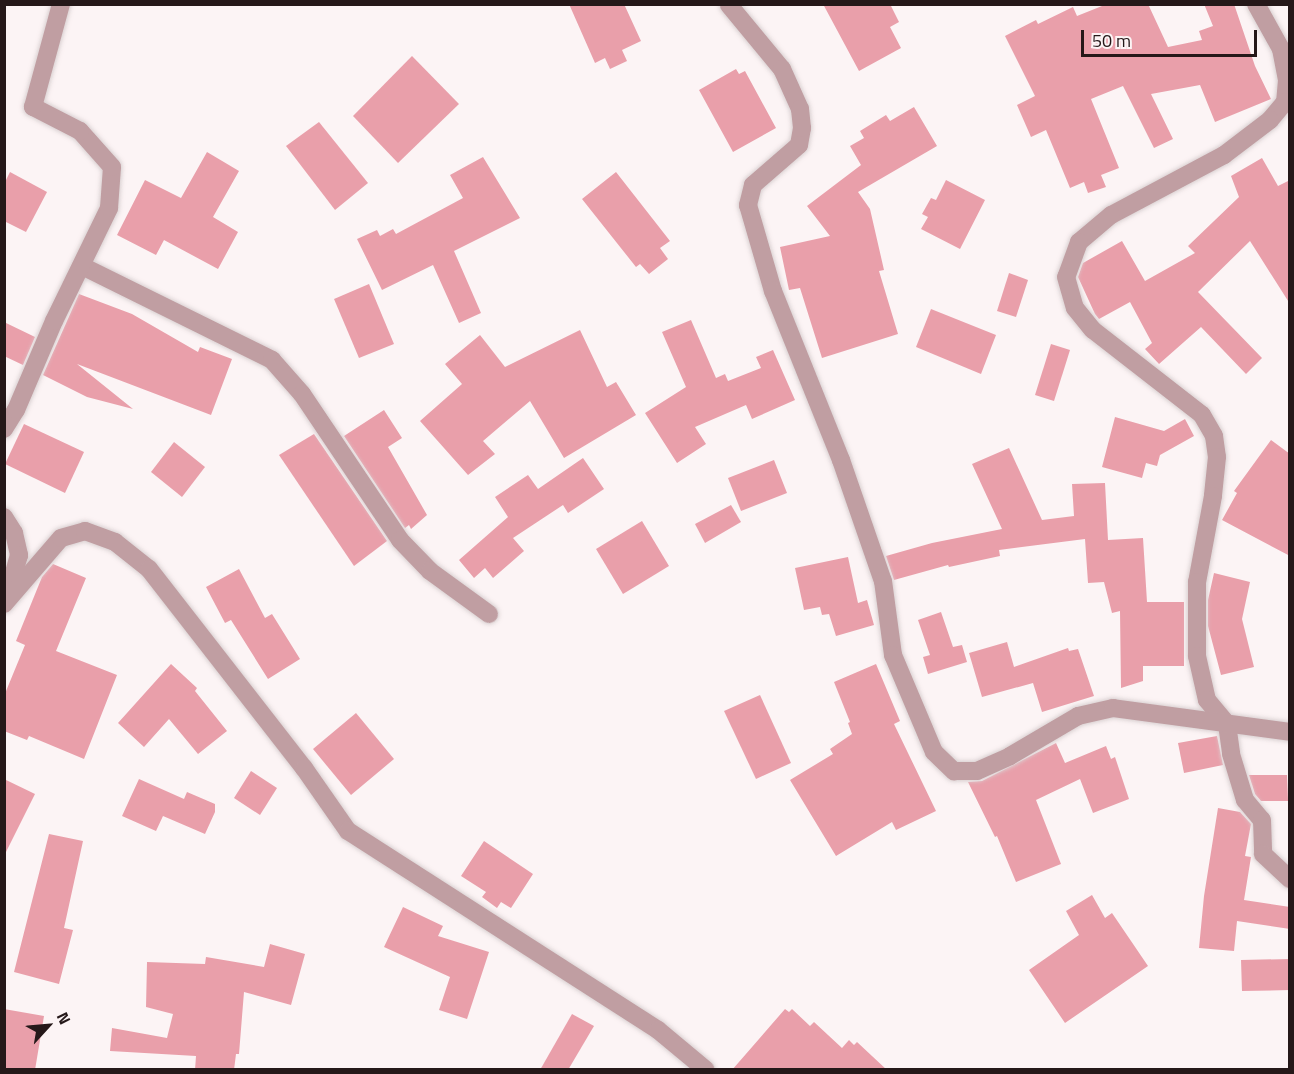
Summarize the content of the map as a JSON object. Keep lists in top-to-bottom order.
{
  "scale_bar": "50 m",
  "north": "top right"
}
